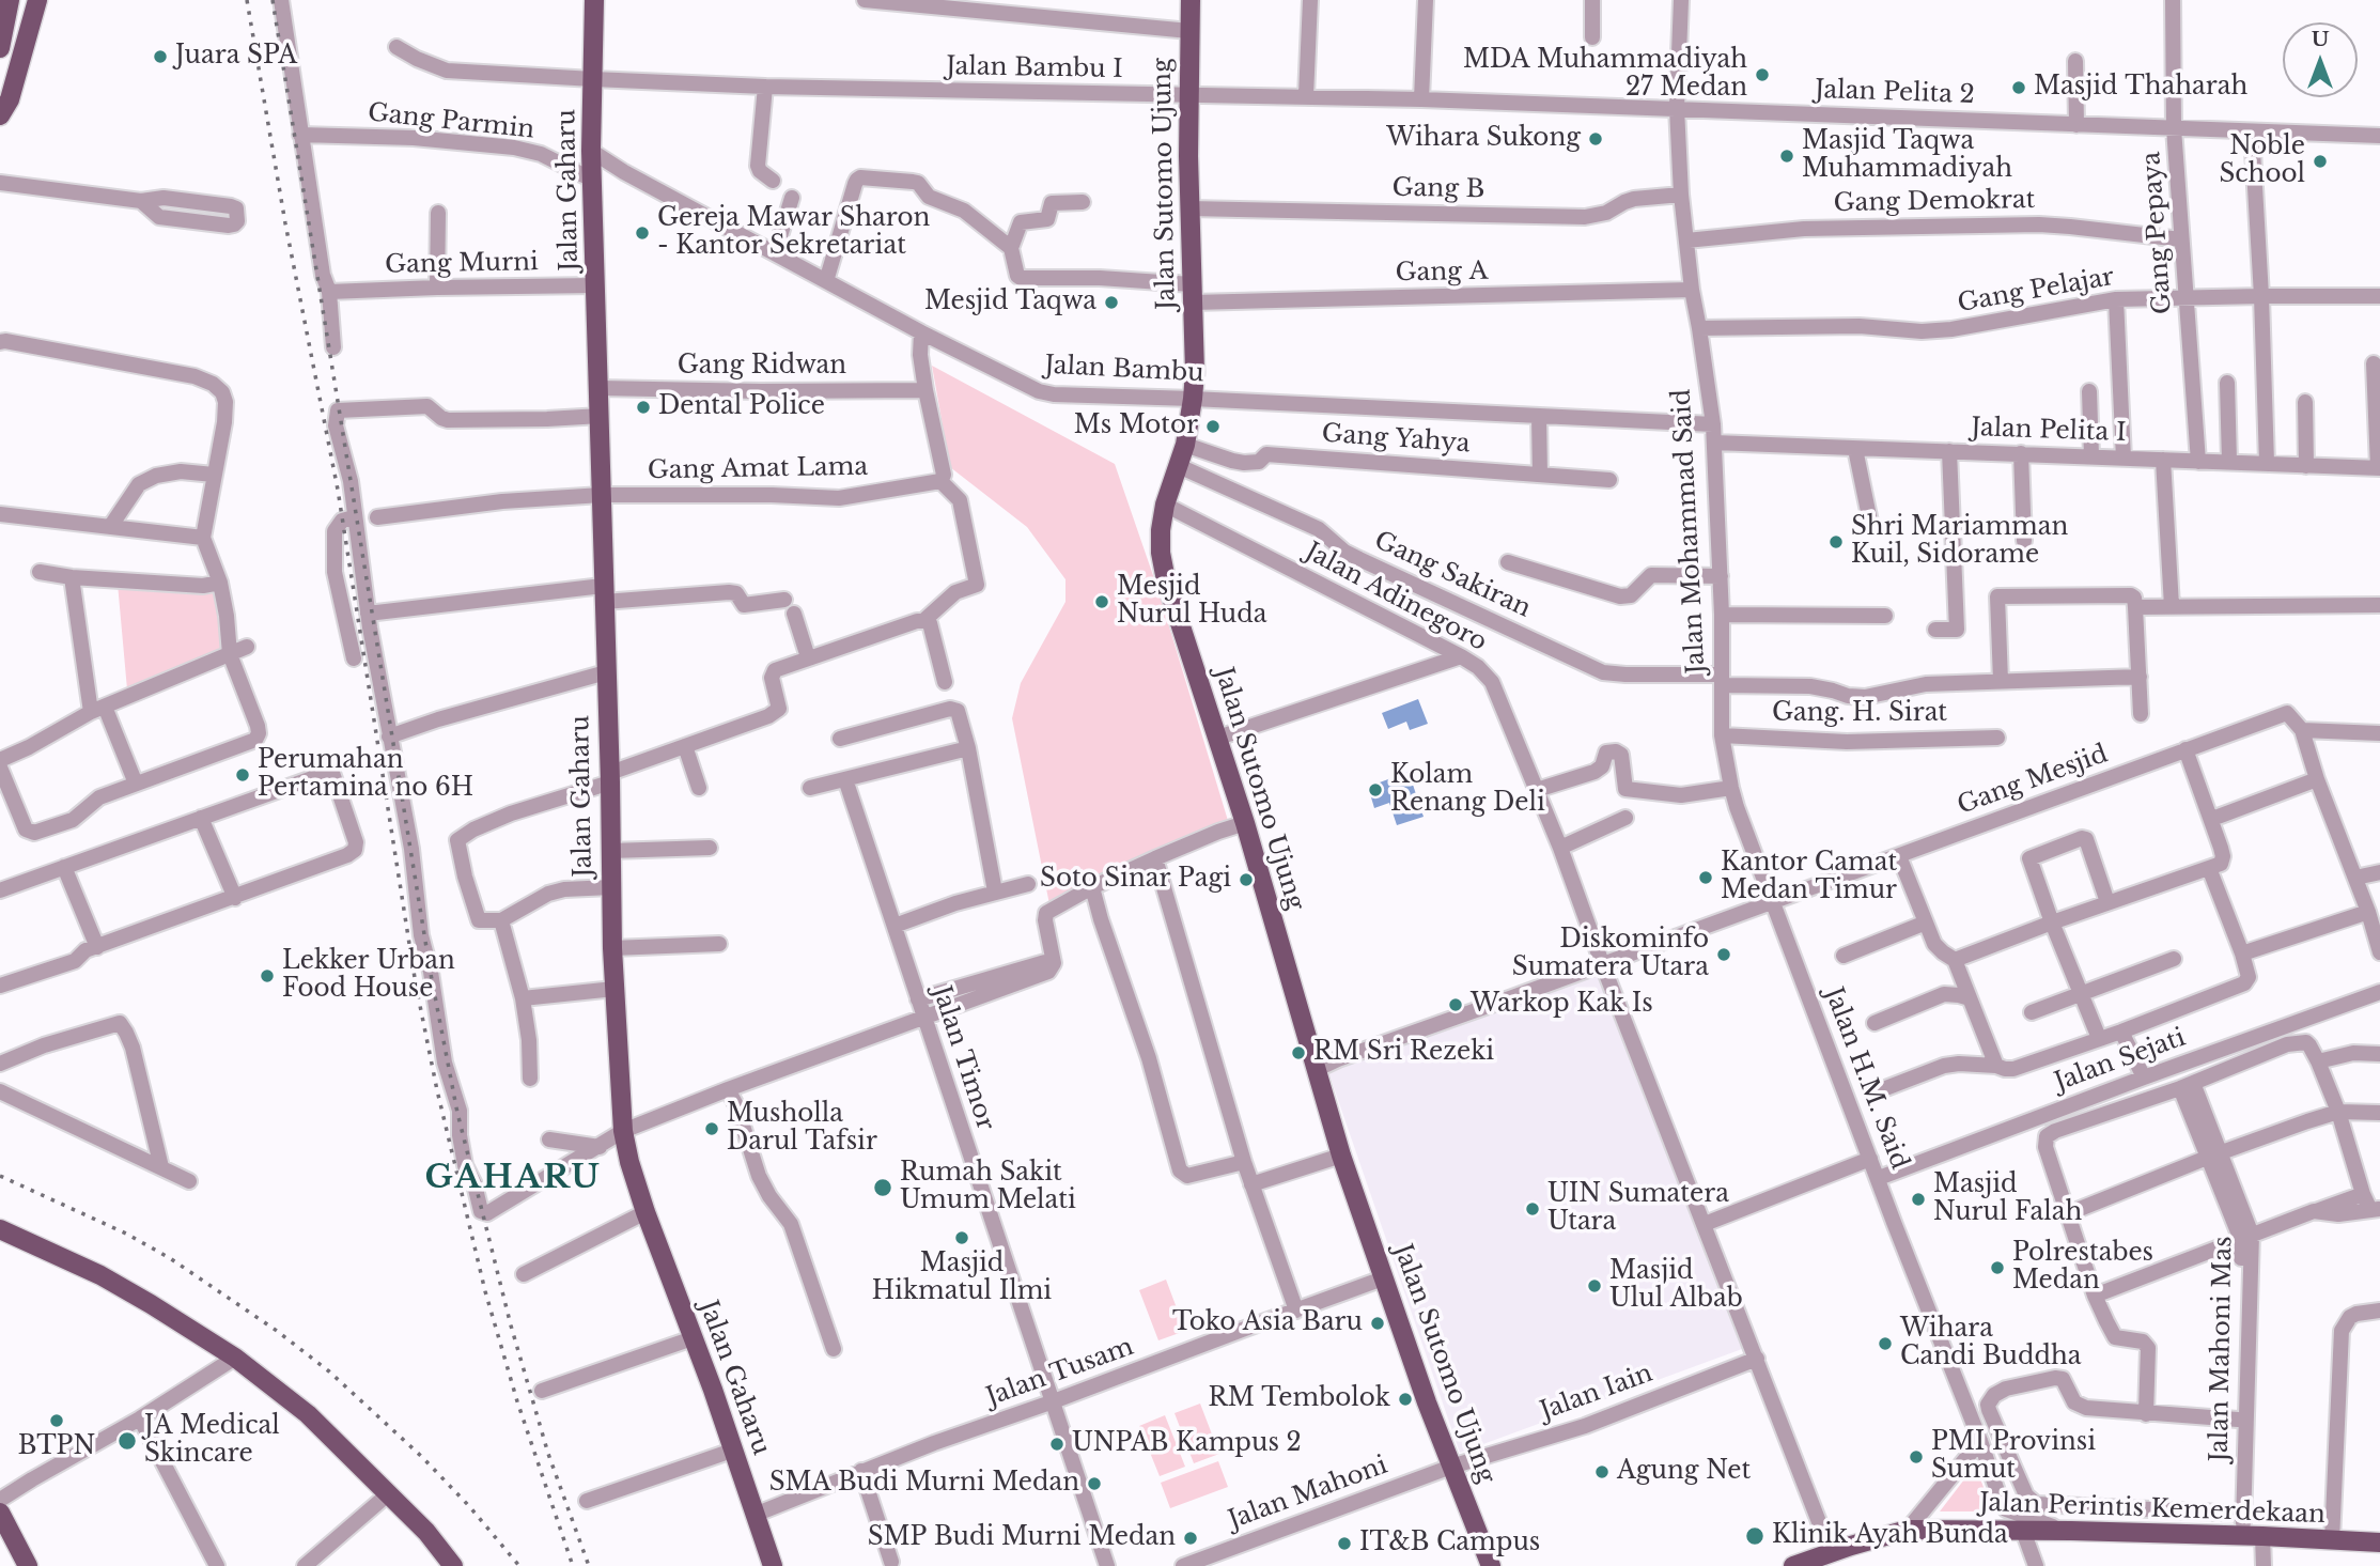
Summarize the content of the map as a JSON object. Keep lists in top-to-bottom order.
{
  "streets": {
    "main road": ["Jalan Sutomo Ujung", "Jalan Gaharu", "Jalan Perintis Kemerdekaan"],
    "street": [
      "Jalan Bambu I",
      "Jalan Pelita 2",
      "Gang Parmin",
      "Gang B",
      "Gang Demokrat",
      "Gang Pepaya",
      "Gang Murni",
      "Gang A",
      "Gang Pelajar",
      "Gang Ridwan",
      "Jalan Bambu",
      "Jalan Pelita I",
      "Gang Yahya",
      "Gang Amat Lama",
      "Jalan Mohammad Said",
      "Gang Sakiran",
      "Jalan Adinegoro",
      "Gang. H. Sirat",
      "Gang Mesjid",
      "Jalan Timor",
      "Jalan Sejati",
      "Jalan H.M. Said",
      "Jalan Mahoni Mas",
      "Jalan Tusam",
      "Jalan Iain",
      "Jalan Mahoni"
    ]
  },
  "crossings": [
    ["Jalan Bambu I", "Jalan Pelita 2"],
    ["Jalan Bambu I", "Jalan Sutomo Ujung"],
    ["Jalan Bambu I", "Jalan Gaharu"],
    ["Jalan Bambu I", "Jalan Mohammad Said"],
    ["Jalan Pelita 2", "Gang Pepaya"],
    ["Jalan Pelita 2", "Jalan Mohammad Said"],
    ["Gang Parmin", "Jalan Gaharu"],
    ["Gang Parmin", "Jalan Bambu"],
    ["Jalan Sutomo Ujung", "Gang B"],
    ["Jalan Sutomo Ujung", "Gang A"],
    ["Jalan Sutomo Ujung", "Jalan Bambu"],
    ["Jalan Sutomo Ujung", "Gang Yahya"],
    ["Jalan Sutomo Ujung", "Gang Sakiran"],
    ["Jalan Sutomo Ujung", "Jalan Adinegoro"],
    ["Jalan Sutomo Ujung", "Jalan Tusam"],
    ["Jalan Sutomo Ujung", "Jalan Iain"],
    ["Jalan Sutomo Ujung", "Jalan Mahoni"],
    ["Gang B", "Jalan Mohammad Said"],
    ["Jalan Gaharu", "Gang Murni"],
    ["Jalan Gaharu", "Gang Ridwan"],
    ["Jalan Gaharu", "Jalan Bambu"],
    ["Jalan Gaharu", "Gang Amat Lama"],
    ["Jalan Gaharu", "Jalan Tusam"],
    ["Gang Demokrat", "Gang Pepaya"],
    ["Gang Demokrat", "Jalan Mohammad Said"],
    ["Gang Pepaya", "Gang Pelajar"],
    ["Gang Pepaya", "Jalan Pelita I"],
    ["Gang A", "Jalan Bambu"],
    ["Gang A", "Jalan Mohammad Said"],
    ["Gang Pelajar", "Jalan Mohammad Said"],
    ["Jalan Bambu", "Jalan Mohammad Said"],
    ["Jalan Pelita I", "Jalan Mohammad Said"],
    ["Jalan Mohammad Said", "Gang Sakiran"],
    ["Jalan Mohammad Said", "Gang. H. Sirat"],
    ["Jalan Mohammad Said", "Gang Mesjid"],
    ["Jalan Mohammad Said", "Jalan H.M. Said"],
    ["Jalan Adinegoro", "Gang Mesjid"],
    ["Jalan Adinegoro", "Jalan Iain"],
    ["Jalan Adinegoro", "Jalan Perintis Kemerdekaan"],
    ["Gang Mesjid", "Jalan H.M. Said"],
    ["Jalan Timor", "Jalan Tusam"],
    ["Jalan Sejati", "Jalan H.M. Said"],
    ["Jalan H.M. Said", "Jalan Perintis Kemerdekaan"],
    ["Jalan Mahoni Mas", "Jalan Perintis Kemerdekaan"],
    ["Jalan Iain", "Jalan Mahoni"]
  ],
  "districts": ["GAHARU"],
  "places": [
    "Juara SPA",
    "MDA Muhammadiyah 27 Medan",
    "Masjid Thaharah",
    "Wihara Sukong",
    "Masjid Taqwa Muhammadiyah",
    "Noble School",
    "Gereja Mawar Sharon - Kantor Sekretariat",
    "Mesjid Taqwa",
    "Dental Police",
    "Ms Motor",
    "Shri Mariamman Kuil, Sidorame",
    "Mesjid Nurul Huda",
    "Perumahan Pertamina no 6H",
    "Kolam Renang Deli",
    "Kantor Camat Medan Timur",
    "Soto Sinar Pagi",
    "Diskominfo Sumatera Utara",
    "Lekker Urban Food House",
    "Warkop Kak Is",
    "RM Sri Rezeki",
    "Musholla Darul Tafsir",
    "Rumah Sakit Umum Melati",
    "Masjid Nurul Falah",
    "UIN Sumatera Utara",
    "Masjid Hikmatul Ilmi",
    "Polrestabes Medan",
    "Masjid Ulul Albab",
    "Toko Asia Baru",
    "Wihara Candi Buddha",
    "RM Tembolok",
    "BTPN",
    "JA Medical Skincare",
    "UNPAB Kampus 2",
    "PMI Provinsi Sumut",
    "Agung Net",
    "SMA Budi Murni Medan",
    "Klinik Ayah Bunda",
    "SMP Budi Murni Medan",
    "IT&B Campus"
  ],
  "north": "top"
}
